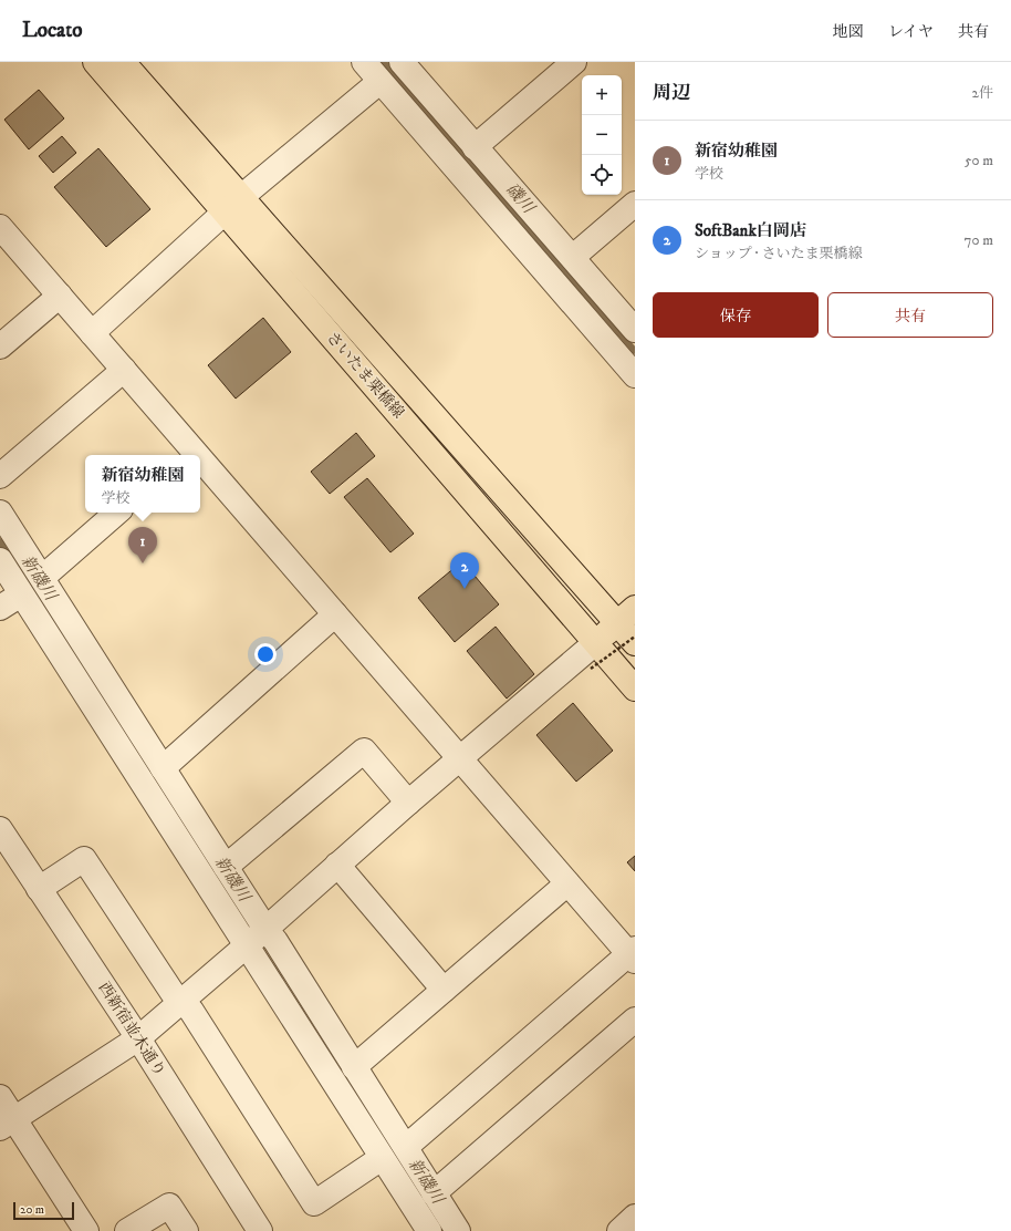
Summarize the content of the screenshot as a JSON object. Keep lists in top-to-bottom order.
{
  "streets": {
    "main road": ["さいたま栗橋線"],
    "street": ["西新宿並木通り"]
  },
  "water": ["磯川", "新磯川"],
  "scale_bar": "20 m",
  "page": {
    "header": "Locato",
    "nav": ["地図", "レイヤ", "共有"],
    "heading": ["周辺", "2件"],
    "map_buttons": ["+", "−"],
    "list": [
      {
        "mark": "1",
        "name": "新宿幼稚園",
        "note": "学校",
        "value": "50 m"
      },
      {
        "mark": "2",
        "name": "SoftBank白岡店",
        "note": "ショップ · さいたま栗橋線",
        "value": "70 m"
      }
    ],
    "buttons": ["保存", "共有"],
    "popup": ["新宿幼稚園", "学校"],
    "pins": ["1", "2"],
    "scale": "20 m"
  }
}
